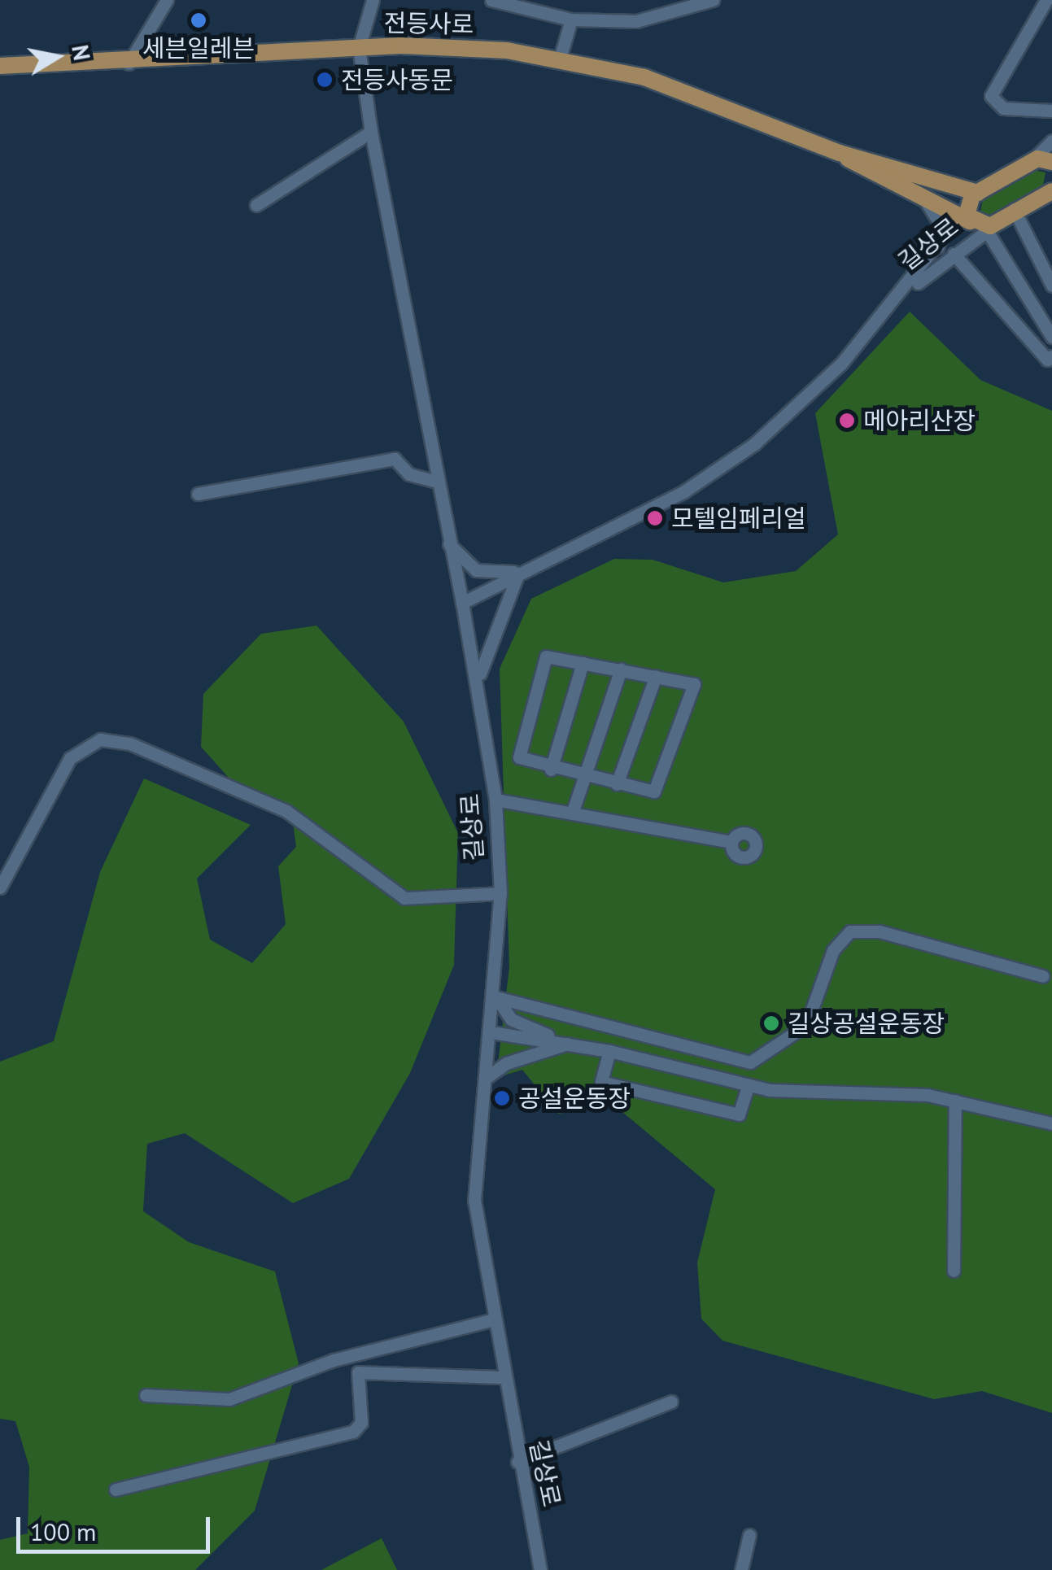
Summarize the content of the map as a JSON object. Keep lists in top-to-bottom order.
{
  "streets": {
    "main road": ["전등사로"],
    "street": ["길상로"]
  },
  "crossings": [
    ["전등사로", "길상로"]
  ],
  "places": [
    "세븐일레븐",
    "전등사동문",
    "메아리산장",
    "모텔임페리얼",
    "길상공설운동장",
    "공설운동장"
  ],
  "scale_bar": "100 m",
  "north": "right"
}
